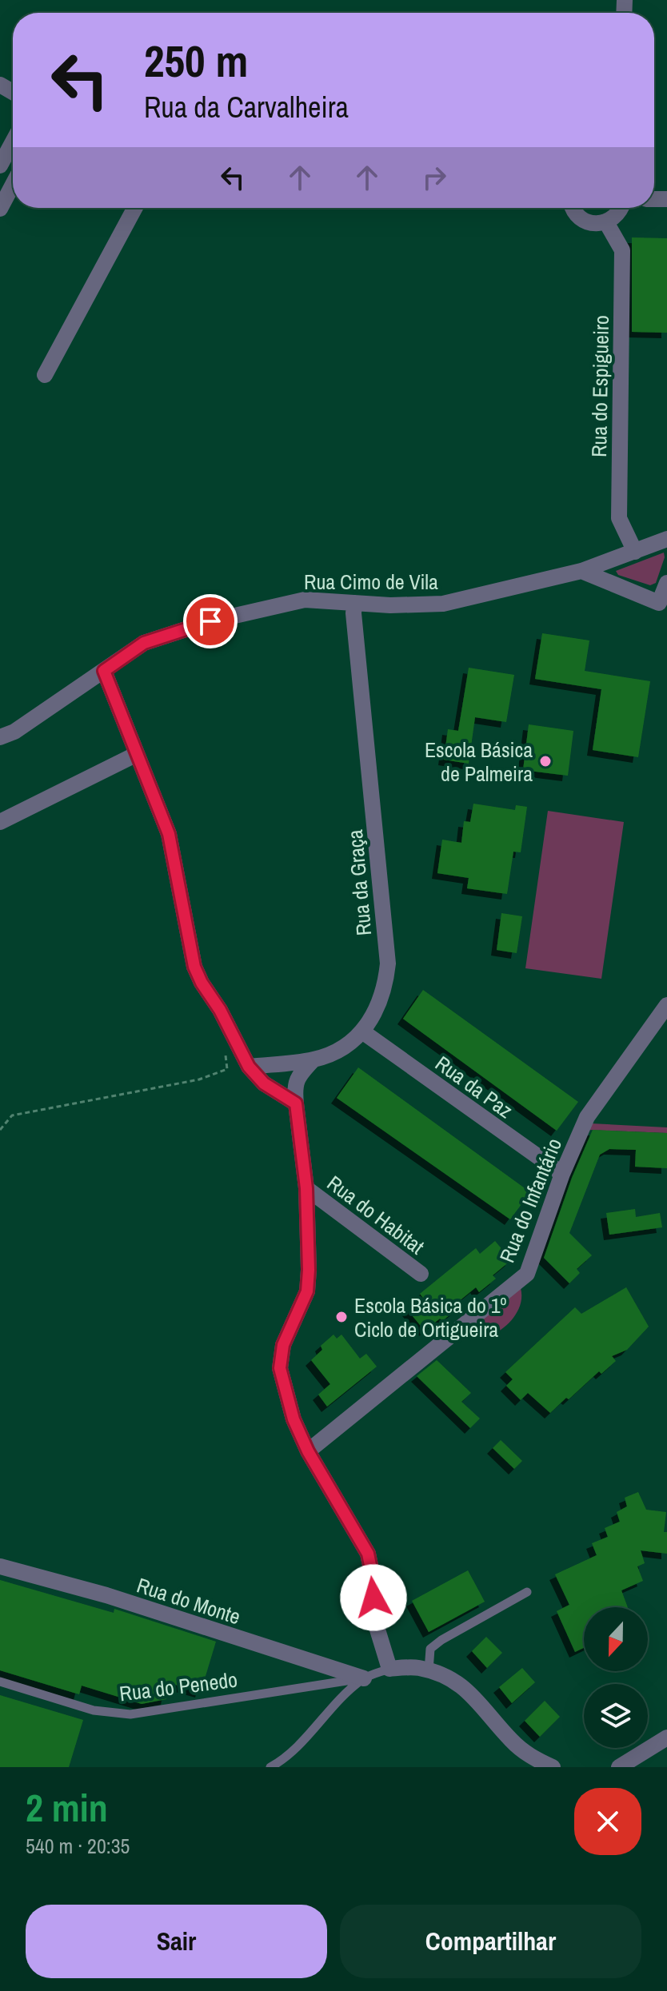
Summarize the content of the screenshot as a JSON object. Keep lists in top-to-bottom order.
{
  "streets": {
    "street": [
      "Rua do Espigueiro",
      "Rua Cimo de Vila",
      "Rua da Graça",
      "Rua da Paz",
      "Rua do Infantário",
      "Rua do Habitat",
      "Rua do Monte"
    ],
    "lane": ["Rua do Penedo"]
  },
  "crossings": [
    ["Rua do Espigueiro", "Rua Cimo de Vila"],
    ["Rua Cimo de Vila", "Rua da Graça"],
    ["Rua da Graça", "Rua da Paz"],
    ["Rua da Paz", "Rua do Infantário"],
    ["Rua do Monte", "Rua do Penedo"]
  ],
  "places": ["Escola Básica de Palmeira", "Escola Básica do 1º Ciclo de Ortigueira"],
  "north": "bottom",
  "page": {
    "turn": ["250 m", "Rua da Carvalheira"],
    "heading": ["2 min", "540 m · 20:35"],
    "buttons": ["Sair", "Compartilhar"]
  }
}
